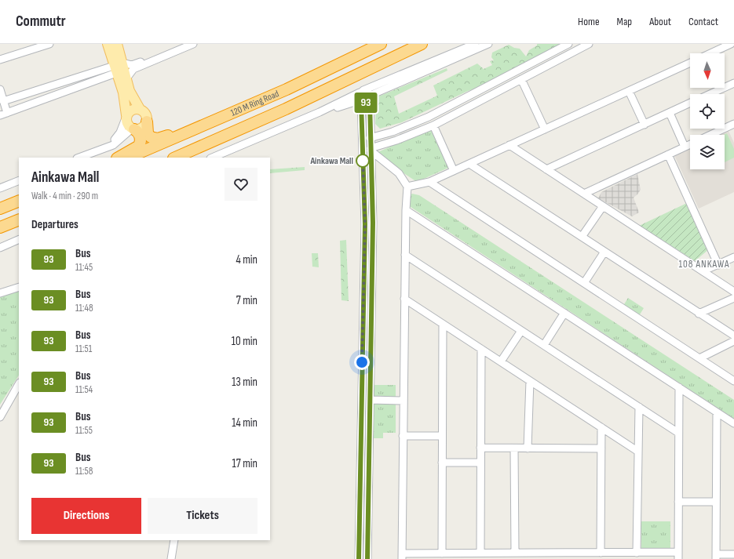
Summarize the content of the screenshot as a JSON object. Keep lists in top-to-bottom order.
{
  "streets": {
    "highway": ["120 M Ring Road"]
  },
  "districts": ["108 ANKAWA"],
  "places": ["Ainkawa Mall"],
  "lines": ["bus line 93"],
  "north": "bottom",
  "page": {
    "header": "Commutr",
    "nav": [
      "Home",
      "Map",
      "About",
      "Contact"
    ],
    "on_map": "93",
    "heading": [
      ["Ainkawa Mall", "Walk · 4 min · 290 m"],
      "Departures"
    ],
    "list": [
      {
        "mark": "93",
        "name": "Bus",
        "note": "11:45",
        "value": "4 min"
      },
      {
        "mark": "93",
        "name": "Bus",
        "note": "11:48",
        "value": "7 min"
      },
      {
        "mark": "93",
        "name": "Bus",
        "note": "11:51",
        "value": "10 min"
      },
      {
        "mark": "93",
        "name": "Bus",
        "note": "11:54",
        "value": "13 min"
      },
      {
        "mark": "93",
        "name": "Bus",
        "note": "11:55",
        "value": "14 min"
      },
      {
        "mark": "93",
        "name": "Bus",
        "note": "11:58",
        "value": "17 min"
      }
    ],
    "buttons": ["Directions", "Tickets"]
  }
}
